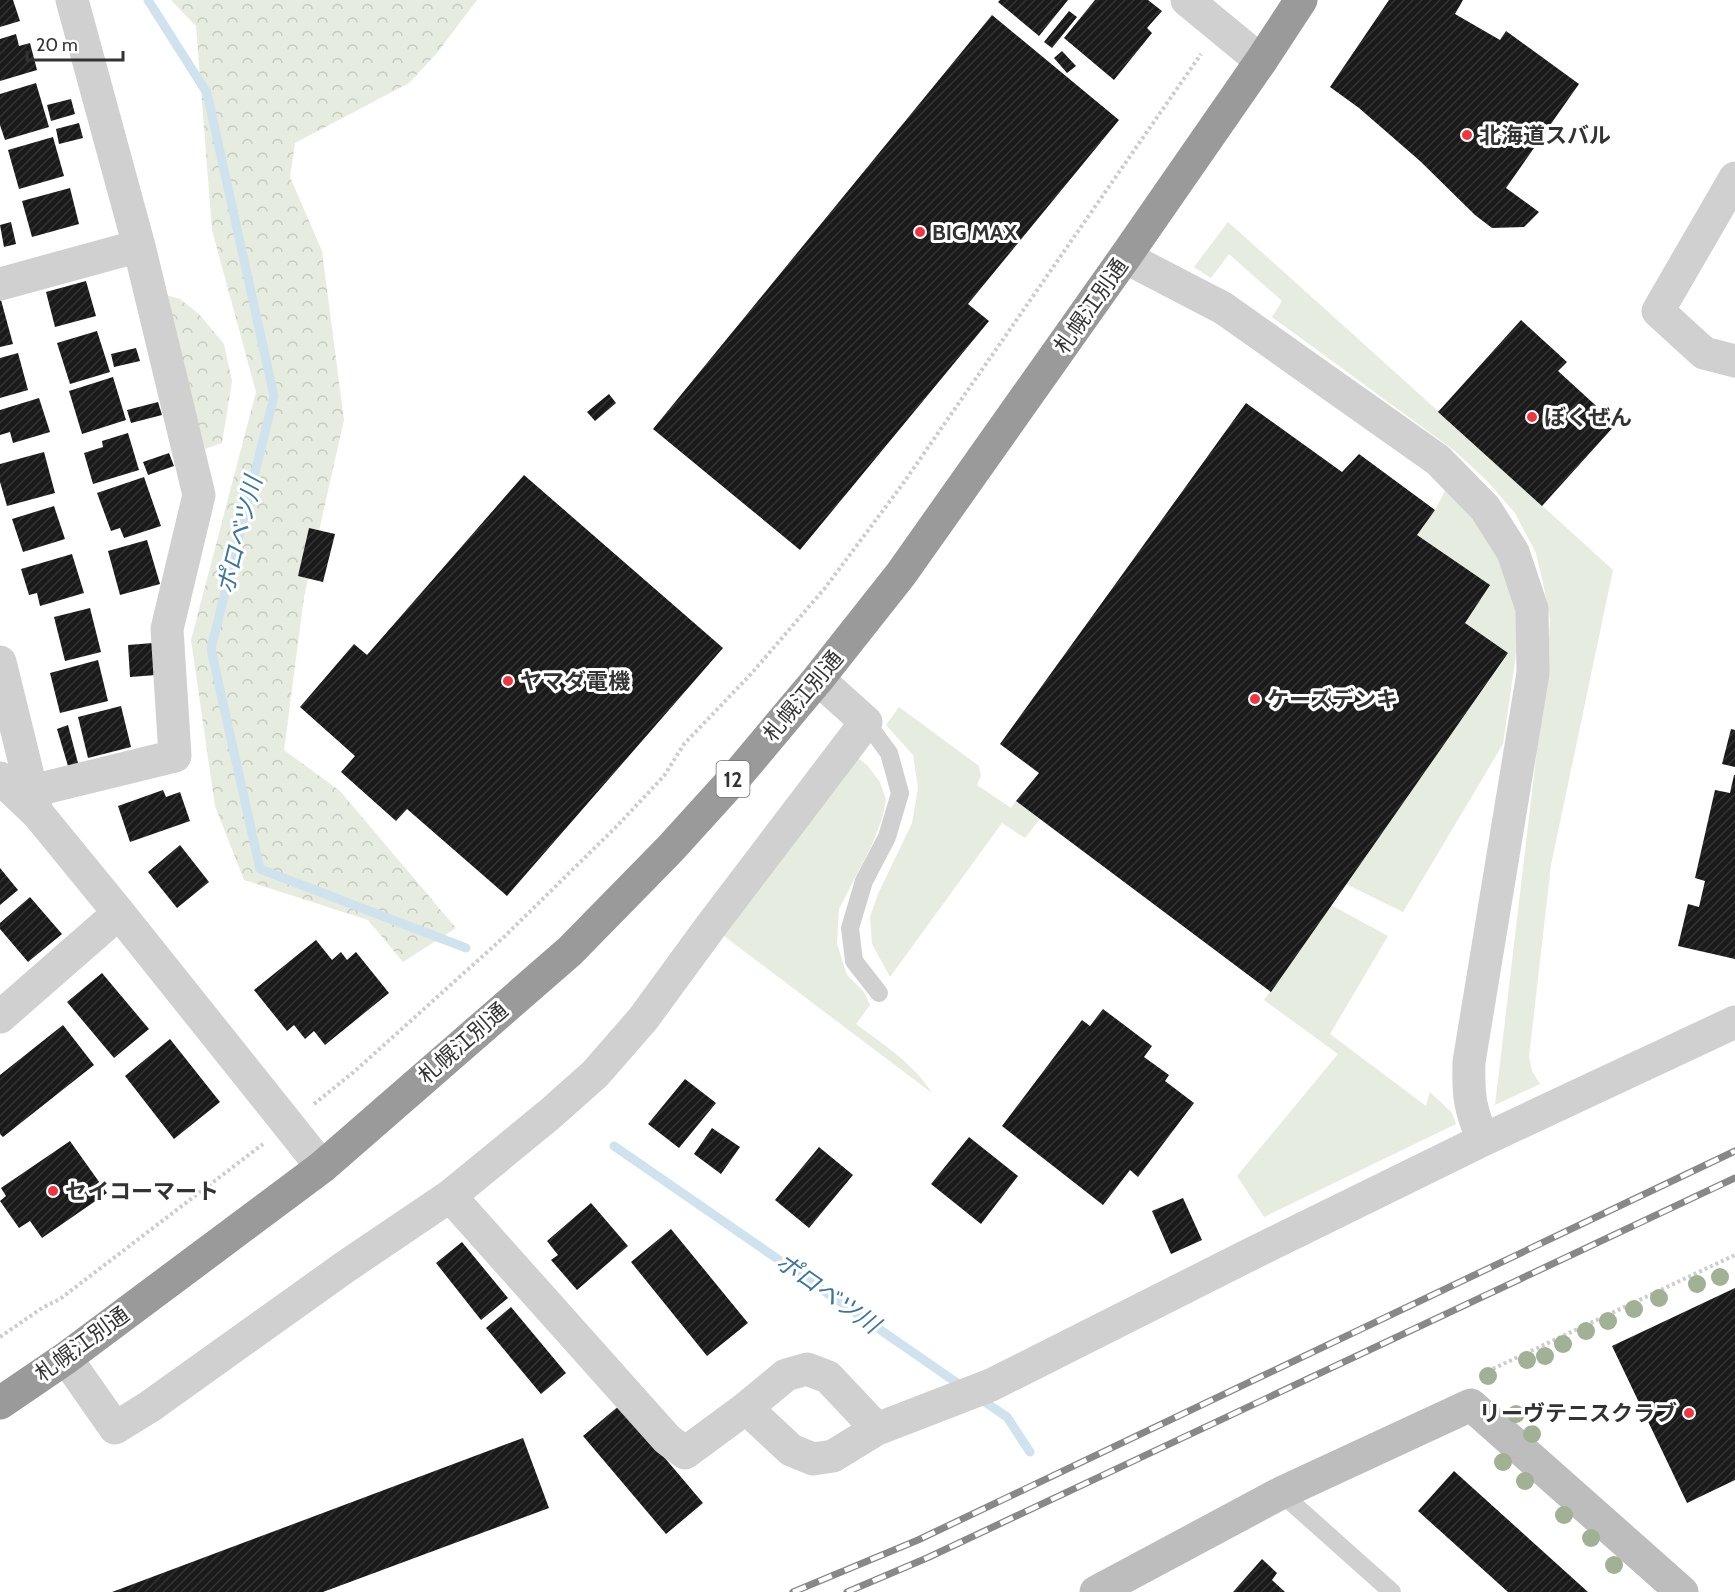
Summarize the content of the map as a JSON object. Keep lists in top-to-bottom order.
{
  "streets": {
    "highway": ["札幌江別通", "12"]
  },
  "water": ["ポロベツ川"],
  "places": [
    "北海道スバル",
    "BIG MAX",
    "ぼくぜん",
    "ヤマダ電機",
    "ケーズデンキ",
    "セイコーマート",
    "リーヴテニスクラブ"
  ],
  "scale_bar": "20 m"
}
